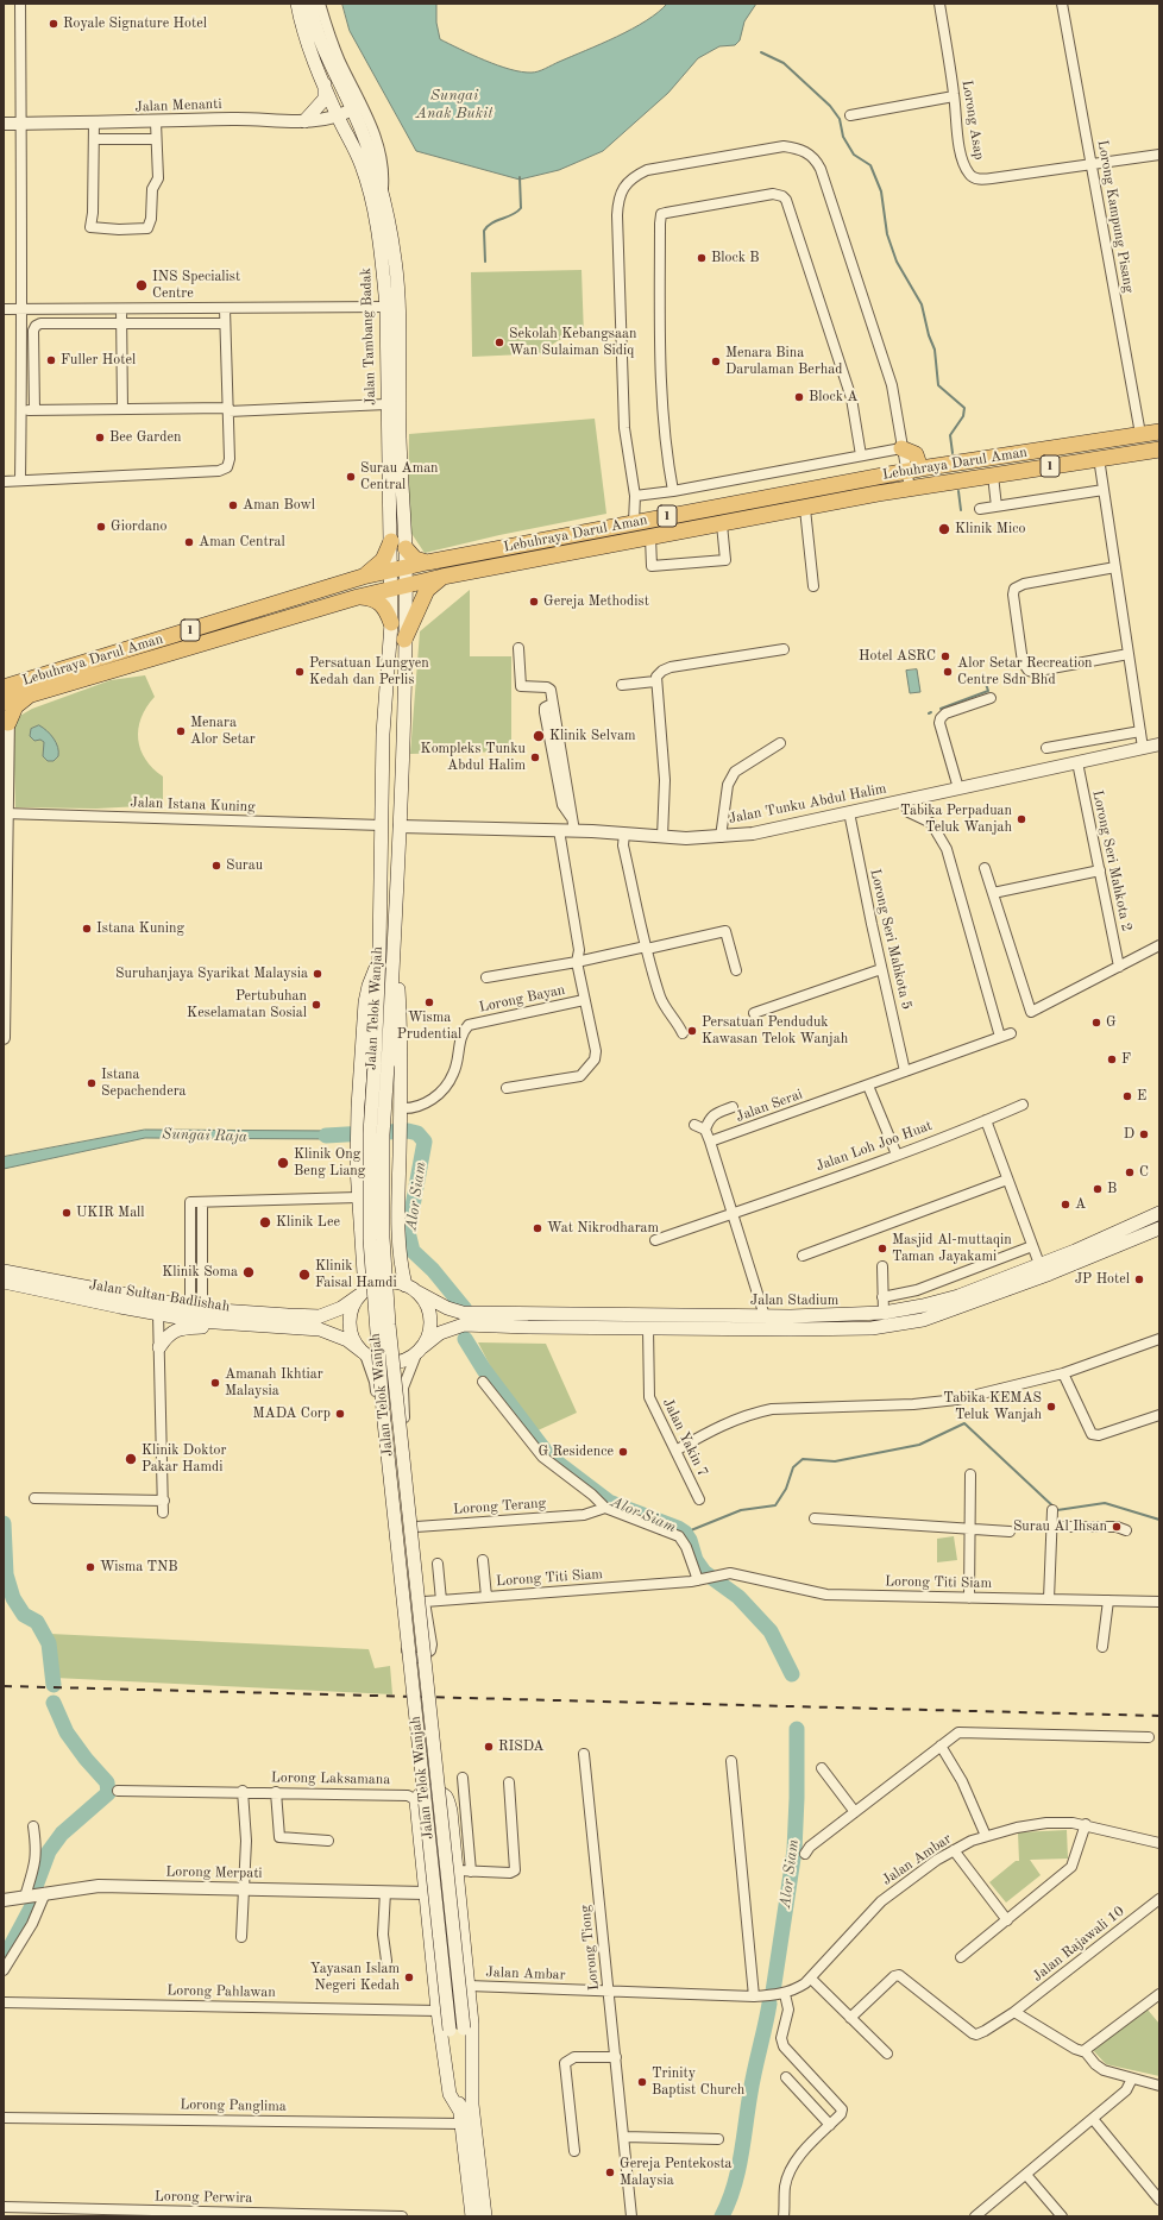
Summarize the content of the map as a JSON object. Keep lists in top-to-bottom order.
{
  "streets": {
    "main road": [
      "Jalan Tambang Badak",
      "Lebuhraya Darul Aman",
      "1",
      "Jalan Telok Wanjah",
      "Jalan Sultan Badlishah",
      "Jalan Stadium"
    ],
    "street": [
      "Jalan Menanti",
      "Lorong Asap",
      "Lorong Kampung Pisang",
      "Jalan Tunku Abdul Halim",
      "Jalan Istana Kuning",
      "Lorong Seri Mahkota 2",
      "Lorong Seri Mahkota 5",
      "Lorong Bayan",
      "Jalan Serai",
      "Jalan Loh Joo Huat",
      "Jalan Yakin 7",
      "Lorong Terang",
      "Lorong Titi Siam",
      "Lorong Laksamana",
      "Jalan Ambar",
      "Lorong Merpati",
      "Jalan Rajawali 10",
      "Lorong Tiong",
      "Lorong Pahlawan",
      "Lorong Panglima",
      "Lorong Perwira"
    ]
  },
  "crossings": [
    ["Jalan Menanti", "Jalan Tambang Badak"],
    ["Lorong Asap", "Lorong Kampung Pisang"],
    ["Lorong Kampung Pisang", "Lebuhraya Darul Aman"],
    ["Jalan Tambang Badak", "Lebuhraya Darul Aman"],
    ["Jalan Tambang Badak", "Jalan Telok Wanjah"],
    ["Lebuhraya Darul Aman", "Jalan Telok Wanjah"],
    ["Jalan Tunku Abdul Halim", "Lorong Seri Mahkota 2"],
    ["Jalan Tunku Abdul Halim", "Lorong Seri Mahkota 5"],
    ["Jalan Tunku Abdul Halim", "Lorong Bayan"],
    ["Jalan Tunku Abdul Halim", "Jalan Telok Wanjah"],
    ["Jalan Istana Kuning", "Jalan Telok Wanjah"],
    ["Lorong Seri Mahkota 5", "Jalan Serai"],
    ["Jalan Telok Wanjah", "Lorong Panglima"],
    ["Jalan Sultan Badlishah", "Jalan Stadium"],
    ["Jalan Stadium", "Jalan Yakin 7"],
    ["Jalan Ambar", "Lorong Tiong"]
  ],
  "water": ["Sungai Anak Bukit", "Sungai Raja", "Alor Siam"],
  "places": [
    "Royale Signature Hotel",
    "Block B",
    "INS Specialist Centre",
    "Sekolah Kebangsaan Wan Sulaiman Sidiq",
    "Fuller Hotel",
    "Menara Bina Darulaman Berhad",
    "Block A",
    "Bee Garden",
    "Surau Aman Central",
    "Aman Bowl",
    "Giordano",
    "Klinik Mico",
    "Aman Central",
    "Gereja Methodist",
    "Hotel ASRC",
    "Persatuan Lungyen Kedah dan Perlis",
    "Alor Setar Recreation Centre Sdn Bhd",
    "Menara Alor Setar",
    "Klinik Selvam",
    "Kompleks Tunku Abdul Halim",
    "Tabika Perpaduan Teluk Wanjah",
    "Surau",
    "Istana Kuning",
    "Suruhanjaya Syarikat Malaysia",
    "Wisma Prudential",
    "Pertubuhan Keselamatan Sosial",
    "G",
    "Persatuan Penduduk Kawasan Telok Wanjah",
    "F",
    "Istana Sepachendera",
    "E",
    "D",
    "Klinik Ong Beng Liang",
    "C",
    "B",
    "A",
    "UKIR Mall",
    "Klinik Lee",
    "Wat Nikrodharam",
    "Masjid Al-muttaqin Taman Jayakami",
    "Klinik Soma",
    "Klinik Faisal Hamdi",
    "JP Hotel",
    "Amanah Ikhtiar Malaysia",
    "Tabika KEMAS Teluk Wanjah",
    "MADA Corp",
    "G Residence",
    "Klinik Doktor Pakar Hamdi",
    "Surau Al Ihsan",
    "Wisma TNB",
    "RISDA",
    "Yayasan Islam Negeri Kedah",
    "Trinity Baptist Church",
    "Gereja Pentekosta Malaysia"
  ]
}
